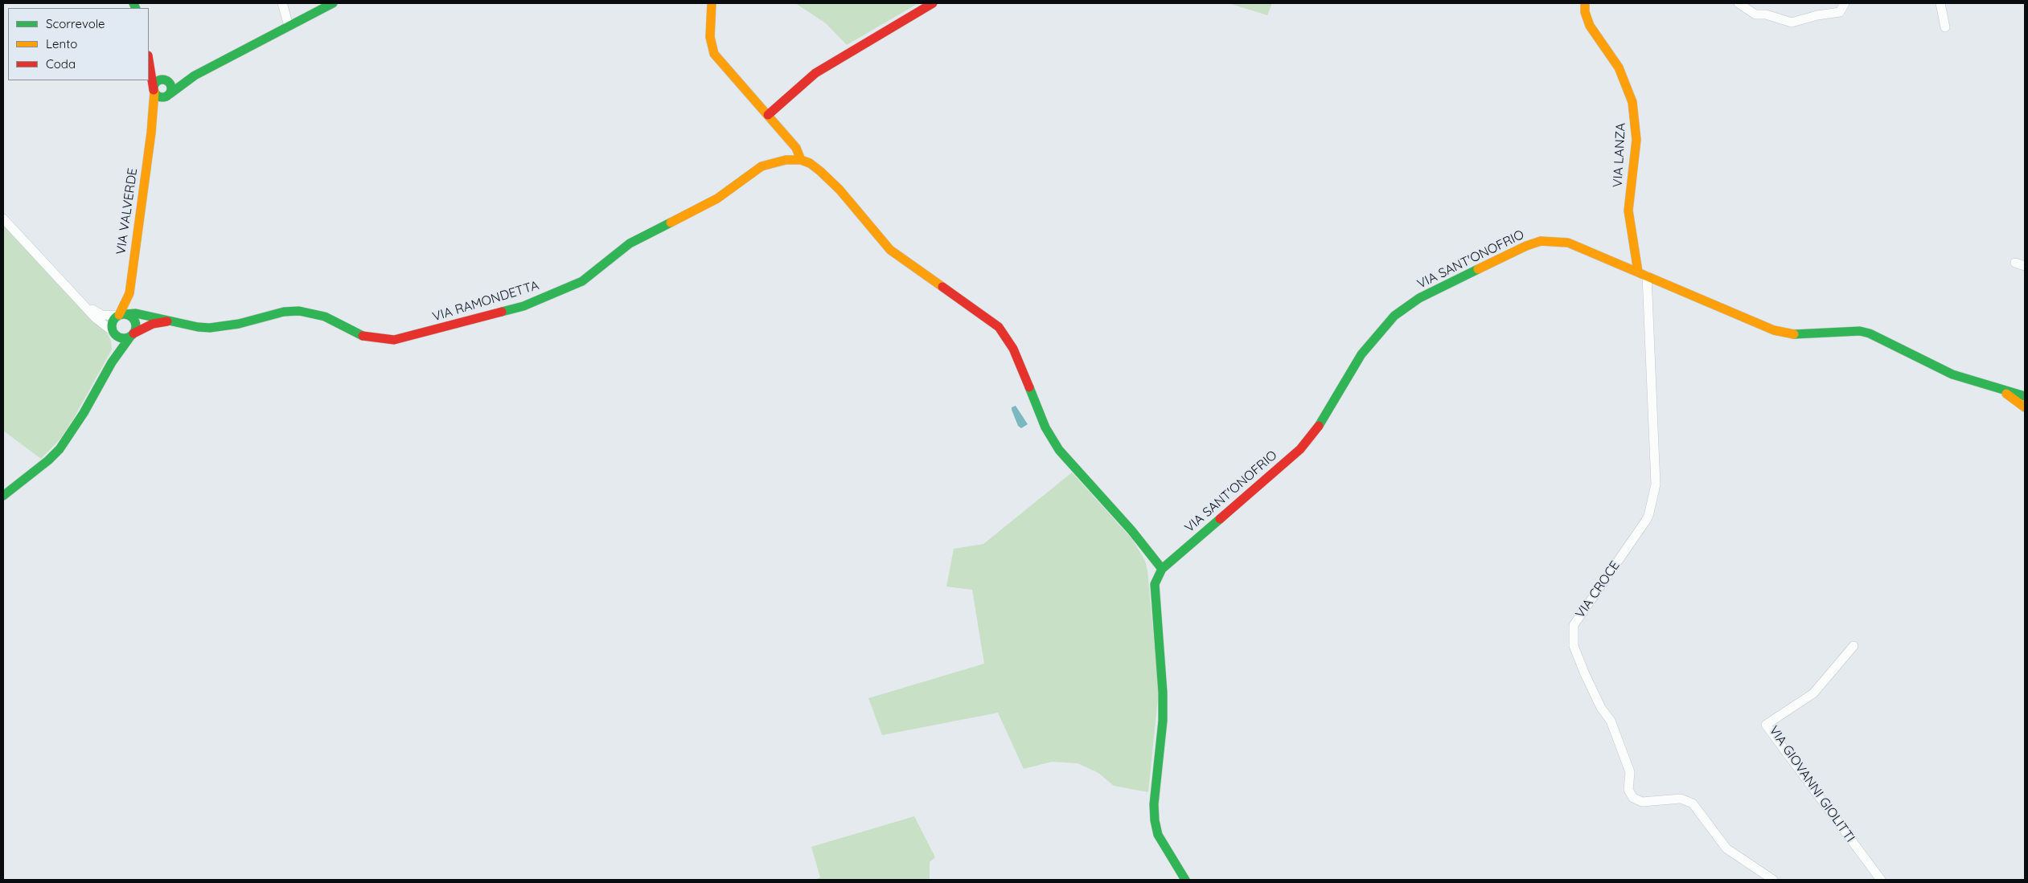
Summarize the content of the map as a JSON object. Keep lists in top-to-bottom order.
{
  "streets": {
    "main road": [
      "VIA LANZA",
      "VIA VALVERDE",
      "VIA SANT'ONOFRIO",
      "VIA RAMONDETTA"
    ],
    "street": ["VIA CROCE", "VIA GIOVANNI GIOLITTI"]
  },
  "crossings": [
    ["VIA LANZA", "VIA SANT'ONOFRIO"],
    ["VIA LANZA", "VIA CROCE"],
    ["VIA VALVERDE", "VIA RAMONDETTA"],
    ["VIA SANT'ONOFRIO", "VIA CROCE"]
  ],
  "legend": ["Scorrevole", "Lento", "Coda"]
}
